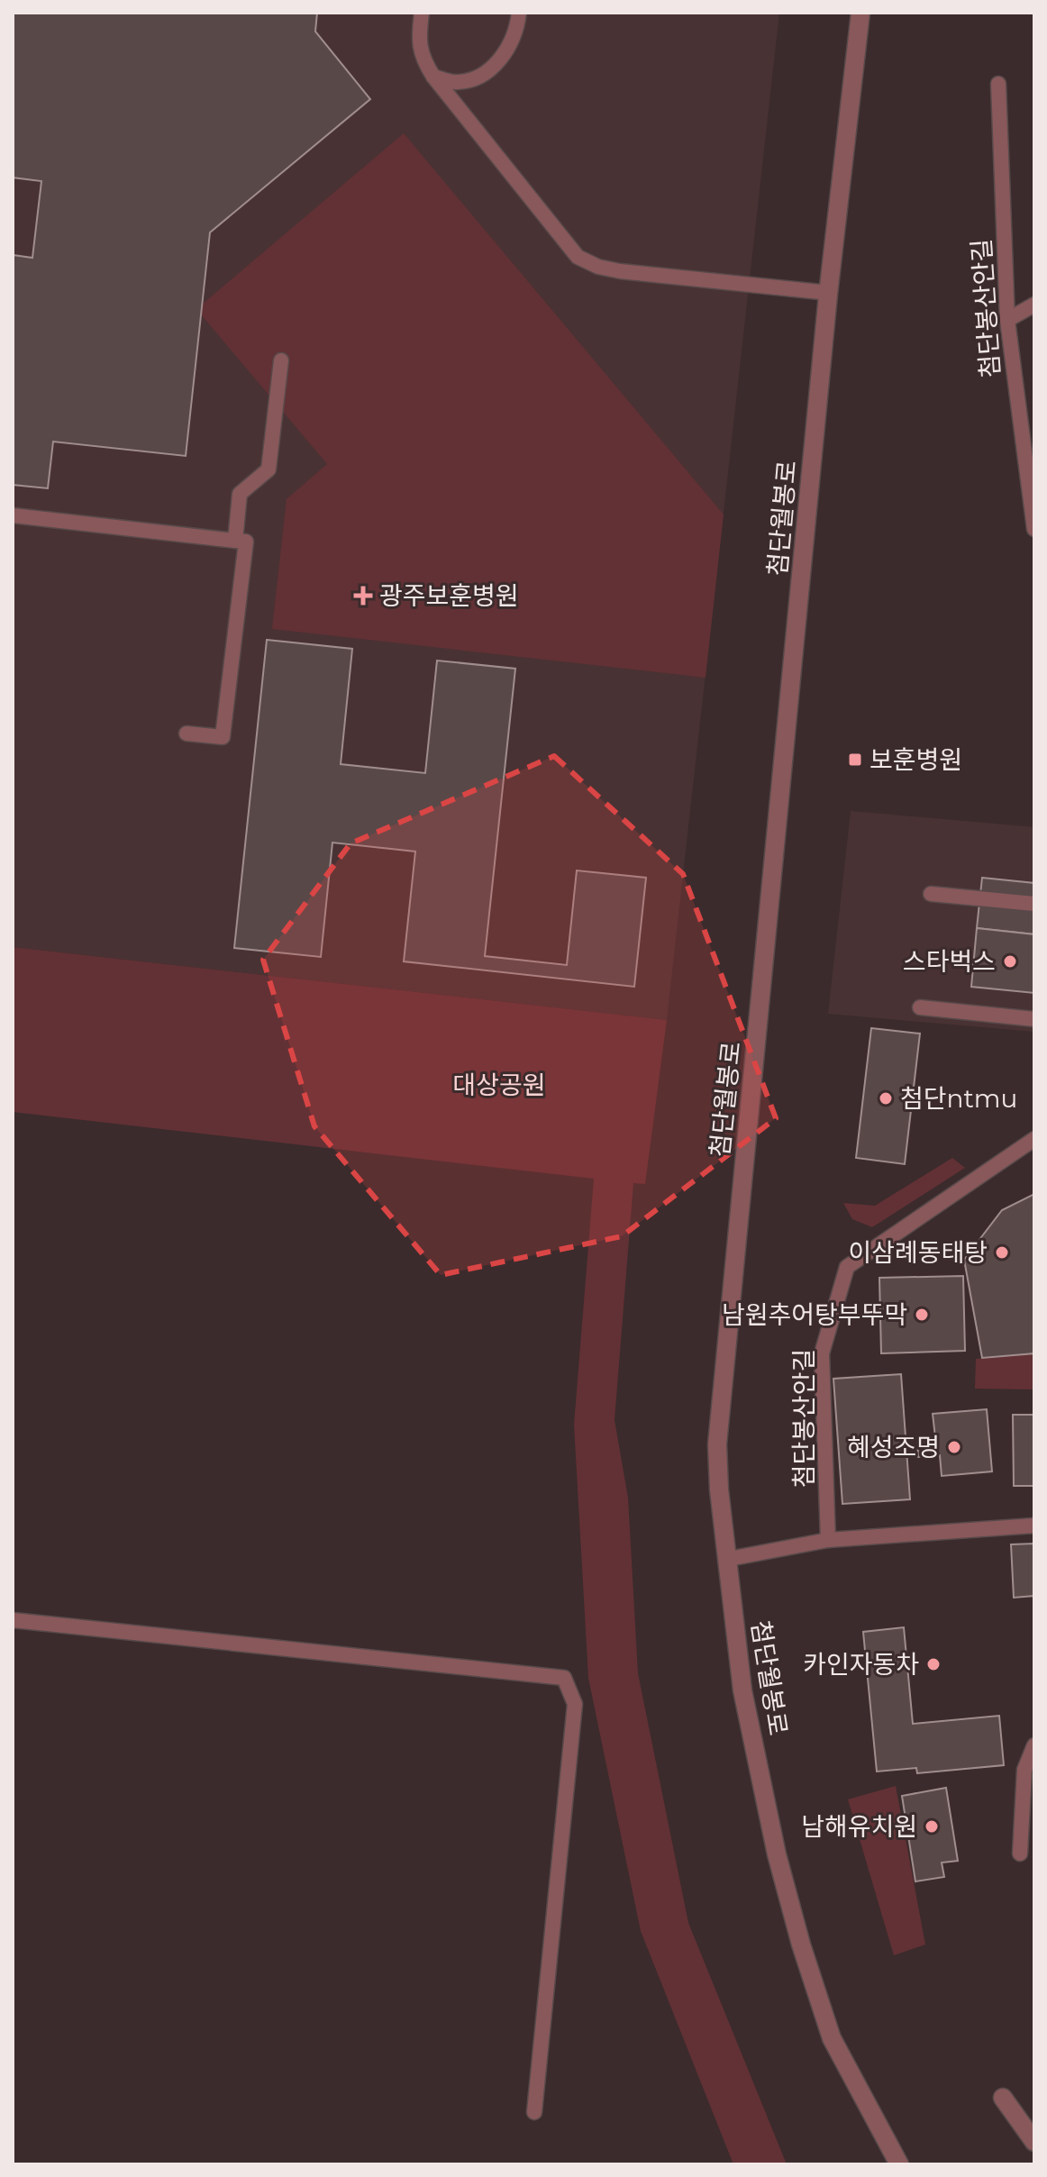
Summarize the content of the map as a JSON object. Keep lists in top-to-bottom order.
{
  "streets": {
    "street": ["첨단월봉로"],
    "lane": ["첨단봉산안길"]
  },
  "parks": ["대상공원"],
  "places": {
    "health": ["광주보훈병원"],
    "transit": ["보훈병원"],
    "other": [
      "스타벅스",
      "첨단ntmu",
      "이삼례동태탕",
      "남원추어탕부뚜막",
      "혜성조명",
      "카인자동차",
      "남해유치원"
    ]
  }
}
